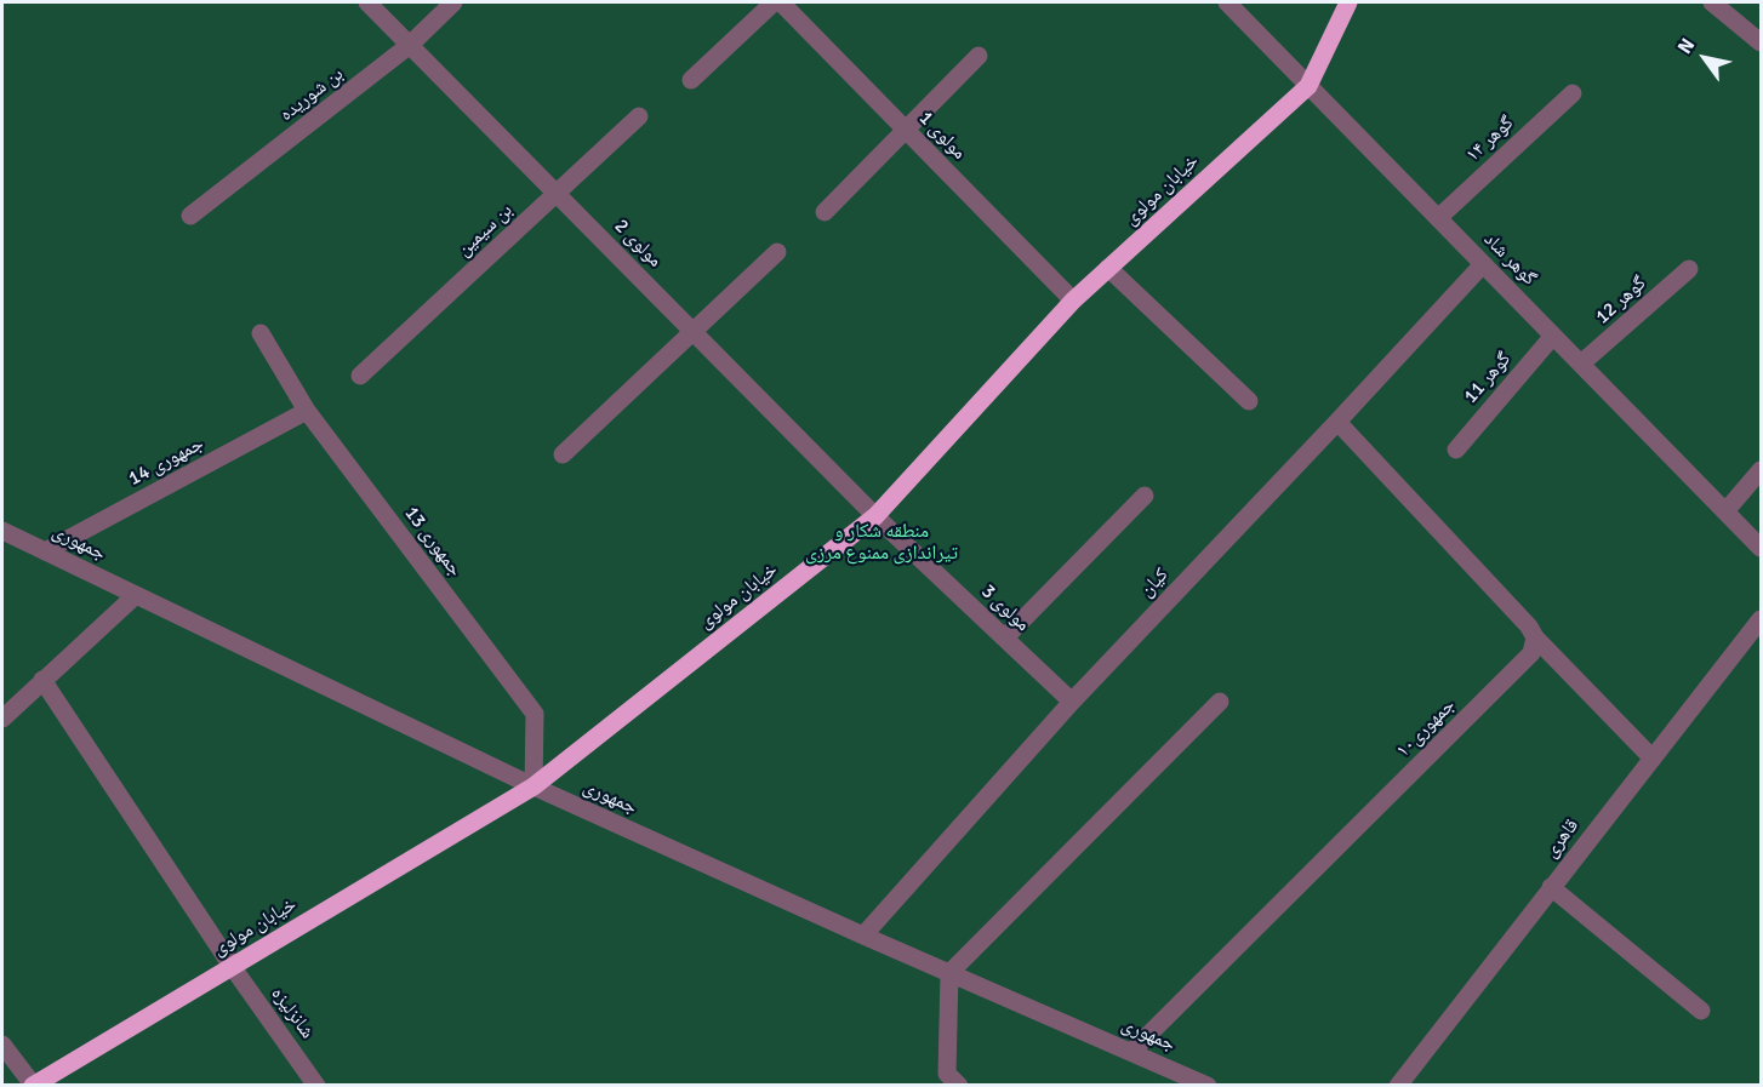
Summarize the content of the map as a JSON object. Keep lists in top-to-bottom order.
{
  "streets": {
    "main road": ["خیابان مولوی"],
    "street": [
      "بن شوریده",
      "مولوی 1",
      "گوهر ۱۴",
      "بن سیمین",
      "مولوی 2",
      "گوهر شاد",
      "گوهر 12",
      "گوهر 11",
      "جمهوری 14",
      "جمهوری 13",
      "جمهوری",
      "کیان",
      "مولوی 3",
      "جمهوری۱۰",
      "قاهری",
      "شانزلیزه"
    ]
  },
  "crossings": [
    ["بن شوریده", "مولوی 2"],
    ["مولوی 1", "خیابان مولوی"],
    ["گوهر ۱۴", "گوهر شاد"],
    ["خیابان مولوی", "مولوی 2"],
    ["خیابان مولوی", "گوهر شاد"],
    ["خیابان مولوی", "جمهوری 13"],
    ["خیابان مولوی", "جمهوری"],
    ["خیابان مولوی", "مولوی 3"],
    ["خیابان مولوی", "شانزلیزه"],
    ["بن سیمین", "مولوی 2"],
    ["مولوی 2", "مولوی 3"],
    ["گوهر شاد", "گوهر 12"],
    ["گوهر شاد", "گوهر 11"],
    ["گوهر شاد", "کیان"],
    ["جمهوری 14", "جمهوری 13"],
    ["جمهوری 14", "جمهوری"],
    ["جمهوری 13", "جمهوری"],
    ["جمهوری", "کیان"],
    ["جمهوری", "جمهوری۱۰"],
    ["کیان", "مولوی 3"]
  ],
  "parks": ["منطقه شکار و تیراندازی ممنوع مرزی"],
  "north": "top left"
}
